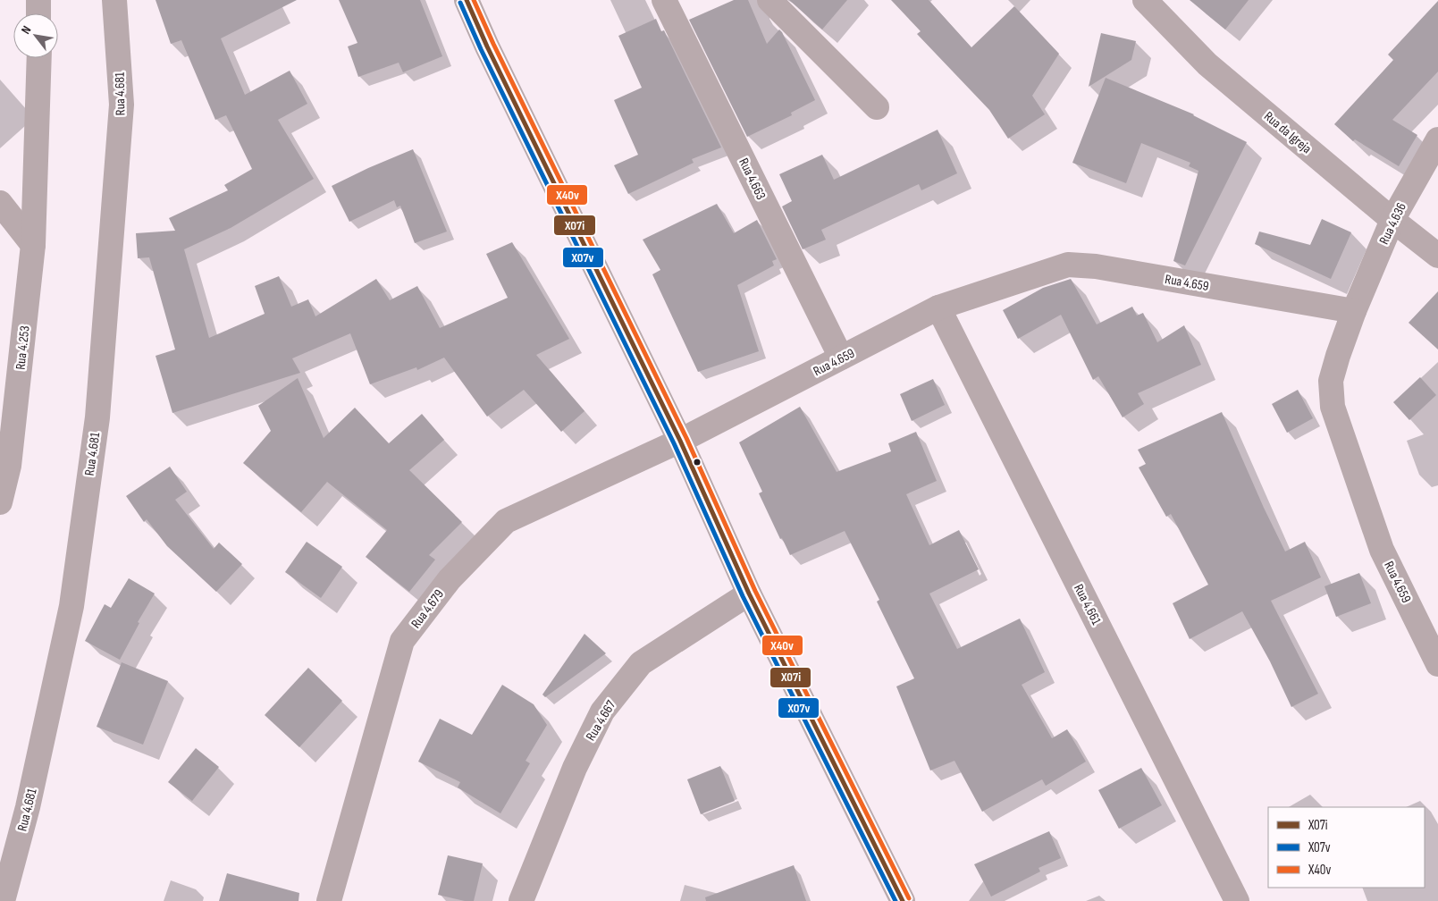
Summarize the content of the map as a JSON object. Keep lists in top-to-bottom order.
{
  "streets": {
    "street": [
      "Rua 4.681",
      "Rua da Igreja",
      "Rua 4.663",
      "Rua 4.636",
      "Rua 4.659",
      "Rua 4.253",
      "Rua 4.661",
      "Rua 4.679",
      "Rua 4.667"
    ]
  },
  "crossings": [
    ["Rua da Igreja", "Rua 4.636"],
    ["Rua 4.663", "Rua 4.659"],
    ["Rua 4.636", "Rua 4.659"],
    ["Rua 4.659", "Rua 4.661"],
    ["Rua 4.659", "Rua 4.679"]
  ],
  "lines": ["transit line X07i", "transit line X40v", "transit line X07v"],
  "legend": ["X07i", "X07v", "X40v"],
  "north": "top left"
}
